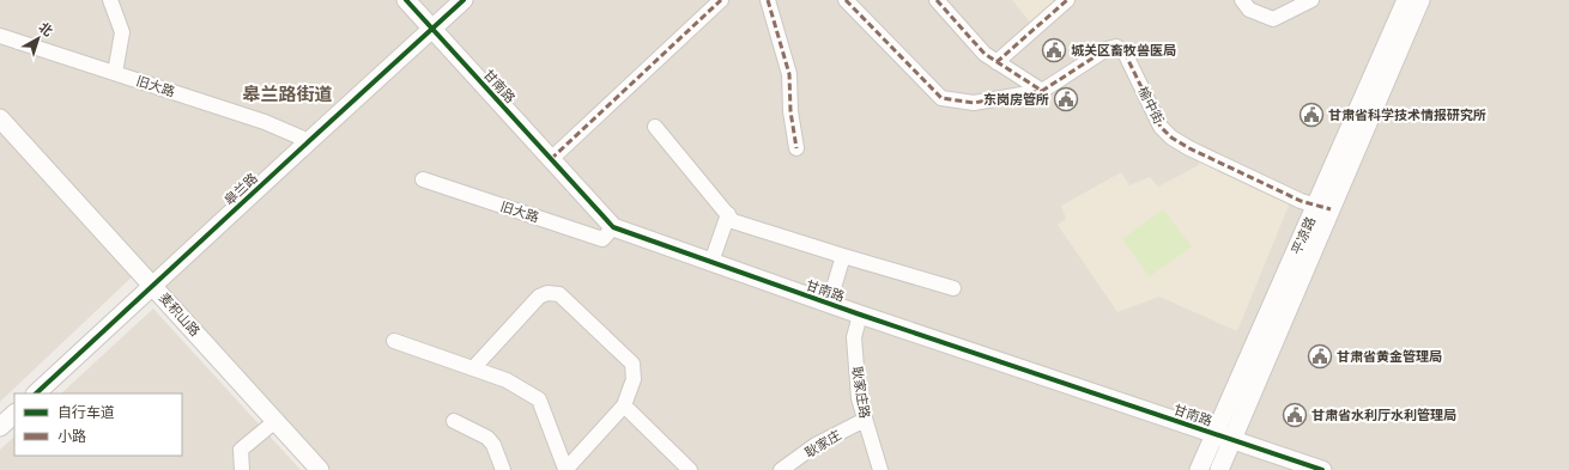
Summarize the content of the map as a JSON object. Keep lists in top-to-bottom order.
{
  "streets": {
    "street": [
      "旧大路",
      "甘南路",
      "榆中街",
      "皋兰路",
      "平凉路",
      "麦积山路",
      "耿家庄路",
      "耿家庄"
    ]
  },
  "crossings": [
    ["旧大路", "甘南路"],
    ["旧大路", "皋兰路"],
    ["甘南路", "皋兰路"],
    ["甘南路", "平凉路"],
    ["甘南路", "耿家庄路"],
    ["榆中街", "平凉路"],
    ["皋兰路", "麦积山路"],
    ["耿家庄路", "耿家庄"]
  ],
  "districts": ["皋兰路街道"],
  "places": {
    "public building": [
      "城关区畜牧兽医局",
      "东岗房管所",
      "甘肃省科学技术情报研究所",
      "甘肃省黄金管理局",
      "甘肃省水利厅水利管理局"
    ]
  },
  "legend": ["自行车道", "小路"],
  "north": "top right"
}
